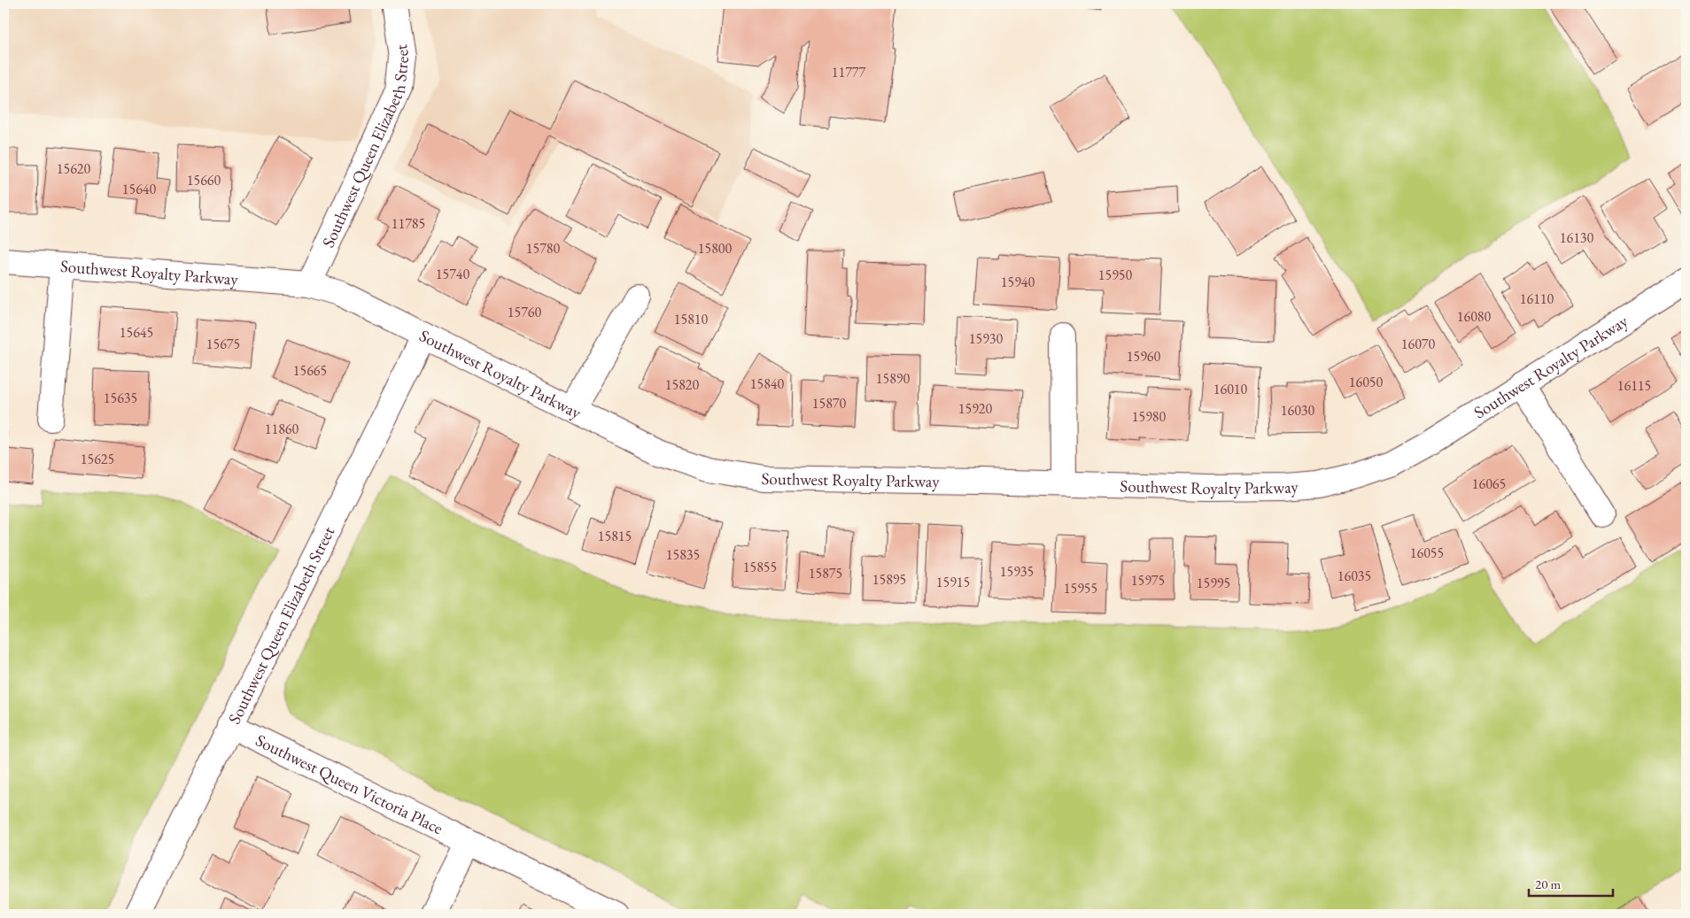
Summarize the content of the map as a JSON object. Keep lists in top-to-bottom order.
{
  "streets": {
    "street": ["Southwest Queen Elizabeth Street", "Southwest Royalty Parkway", "Southwest Queen Victoria Place"]
  },
  "crossings": [
    ["Southwest Queen Elizabeth Street", "Southwest Royalty Parkway"],
    ["Southwest Queen Elizabeth Street", "Southwest Queen Victoria Place"]
  ],
  "house_numbers": [
    "11777",
    "15620",
    "15660",
    "15640",
    "11785",
    "16130",
    "15780",
    "15800",
    "15740",
    "15950",
    "15940",
    "16110",
    "15760",
    "16080",
    "15810",
    "15645",
    "15930",
    "15675",
    "16070",
    "15960",
    "15665",
    "15890",
    "16050",
    "15840",
    "15820",
    "16115",
    "16010",
    "15635",
    "15870",
    "15920",
    "16030",
    "15980",
    "11860",
    "15625",
    "16065",
    "15815",
    "16055",
    "15835",
    "15855",
    "15935",
    "15875",
    "16035",
    "15895",
    "15975",
    "15915",
    "15995",
    "15955"
  ],
  "scale_bar": "20 m"
}
